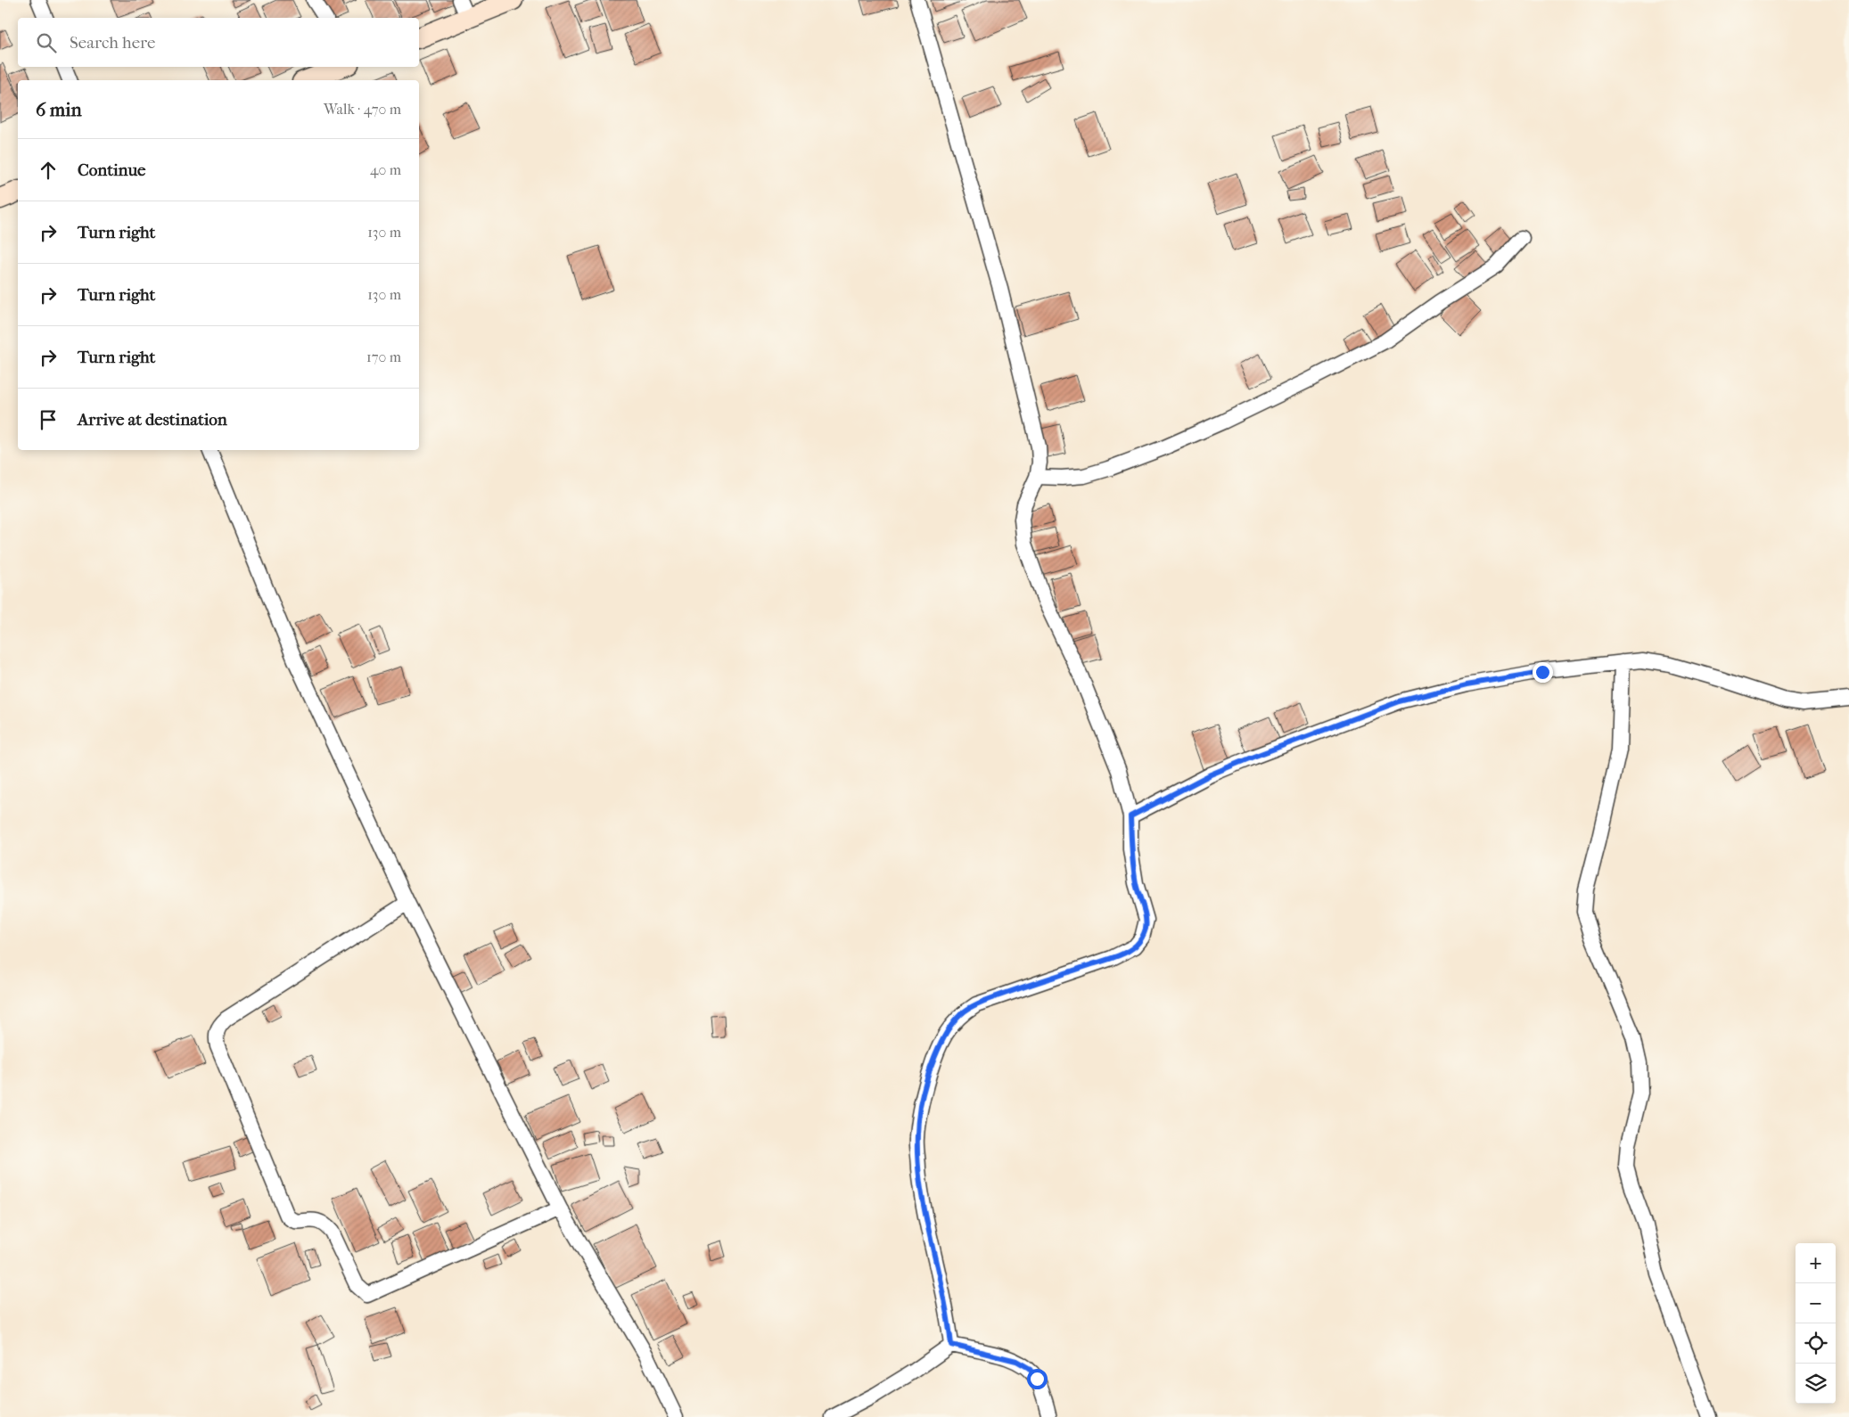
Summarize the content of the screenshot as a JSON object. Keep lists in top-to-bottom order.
{
  "page": {
    "search": "Search here",
    "heading": ["6 min", "Walk · 470 m"],
    "list": [
      ["Continue", "40 m"],
      ["Turn right", "130 m"],
      ["Turn right", "130 m"],
      ["Turn right", "170 m"],
      "Arrive at destination"
    ],
    "map_buttons": ["+", "−"]
  }
}
